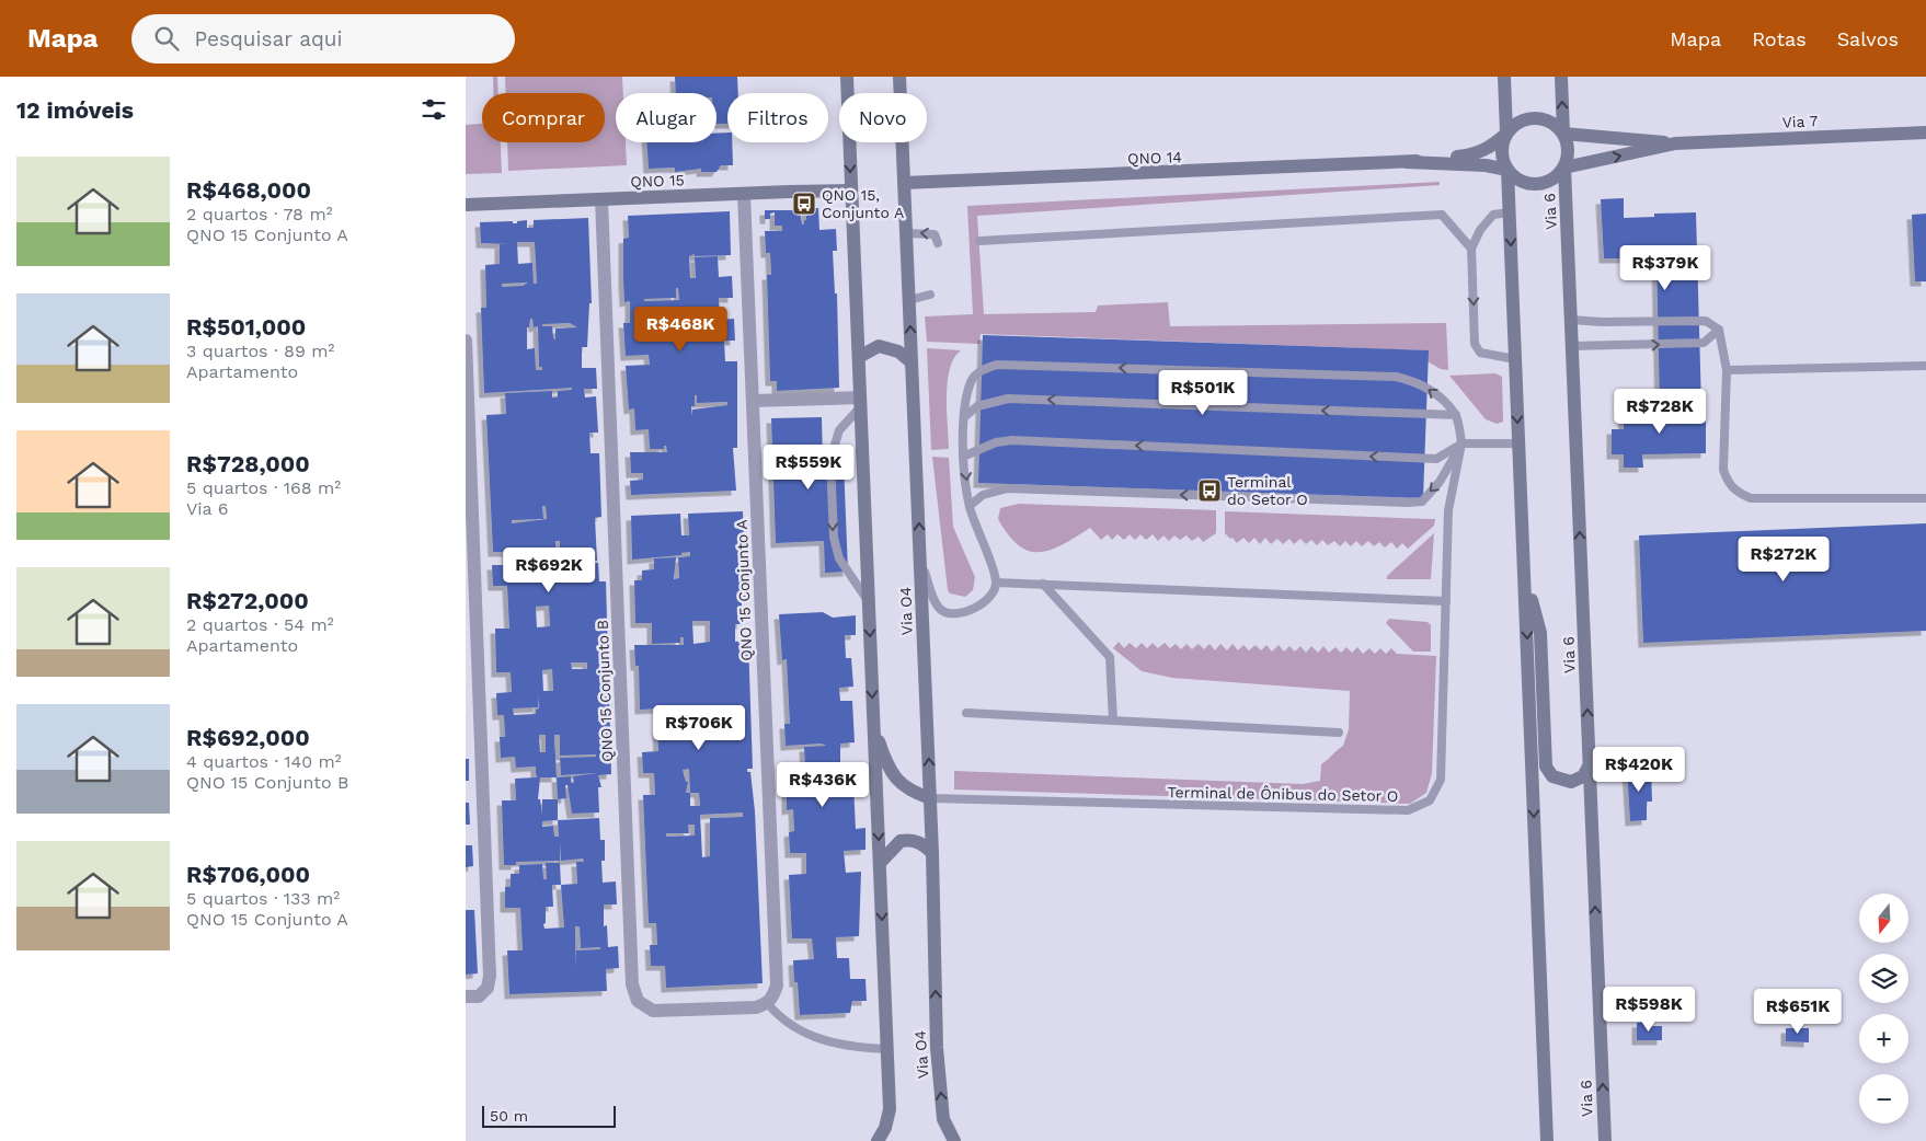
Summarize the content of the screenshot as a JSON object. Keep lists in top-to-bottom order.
{
  "streets": {
    "main road": [
      "Via 7",
      "QNO 14",
      "QNO 15",
      "Via 6",
      "Via O4"
    ],
    "street": ["QNO 15 Conjunto A", "QNO 15 Conjunto B"],
    "lane": ["Terminal de Ônibus do Setor O"]
  },
  "crossings": [
    ["Via 7", "QNO 14"],
    ["Via 7", "Via 6"],
    ["QNO 14", "Via 6"],
    ["QNO 14", "Via O4"],
    ["QNO 15", "QNO 15 Conjunto A"],
    ["QNO 15", "QNO 15 Conjunto B"],
    ["QNO 15 Conjunto A", "QNO 15 Conjunto B"],
    ["Via O4", "Terminal de Ônibus do Setor O"]
  ],
  "places": {
    "bus stop": ["QNO 15, Conjunto A", "Terminal do Setor O"]
  },
  "scale_bar": "50 m",
  "north": "bottom",
  "page": {
    "header": "Mapa",
    "search": "Pesquisar aqui",
    "nav": ["Mapa", "Rotas", "Salvos"],
    "heading": "12 imóveis",
    "chip": [
      "Comprar",
      "Alugar",
      "Filtros",
      "Novo"
    ],
    "list": [
      {
        "name": "R$468,000",
        "note": "2 quartos · 78 m² · QNO 15 Conjunto A"
      },
      {
        "name": "R$501,000",
        "note": "3 quartos · 89 m² · Apartamento"
      },
      {
        "name": "R$728,000",
        "note": "5 quartos · 168 m² · Via 6"
      },
      {
        "name": "R$272,000",
        "note": "2 quartos · 54 m² · Apartamento"
      },
      {
        "name": "R$692,000",
        "note": "4 quartos · 140 m² · QNO 15 Conjunto B"
      },
      {
        "name": "R$706,000",
        "note": "5 quartos · 133 m² · QNO 15 Conjunto A"
      }
    ],
    "price": [
      "R$379K",
      "R$468K",
      "R$501K",
      "R$728K",
      "R$559K",
      "R$272K",
      "R$692K",
      "R$706K",
      "R$420K",
      "R$436K",
      "R$598K",
      "R$651K"
    ],
    "map_buttons": ["+", "−"],
    "scale": "50 m"
  }
}
